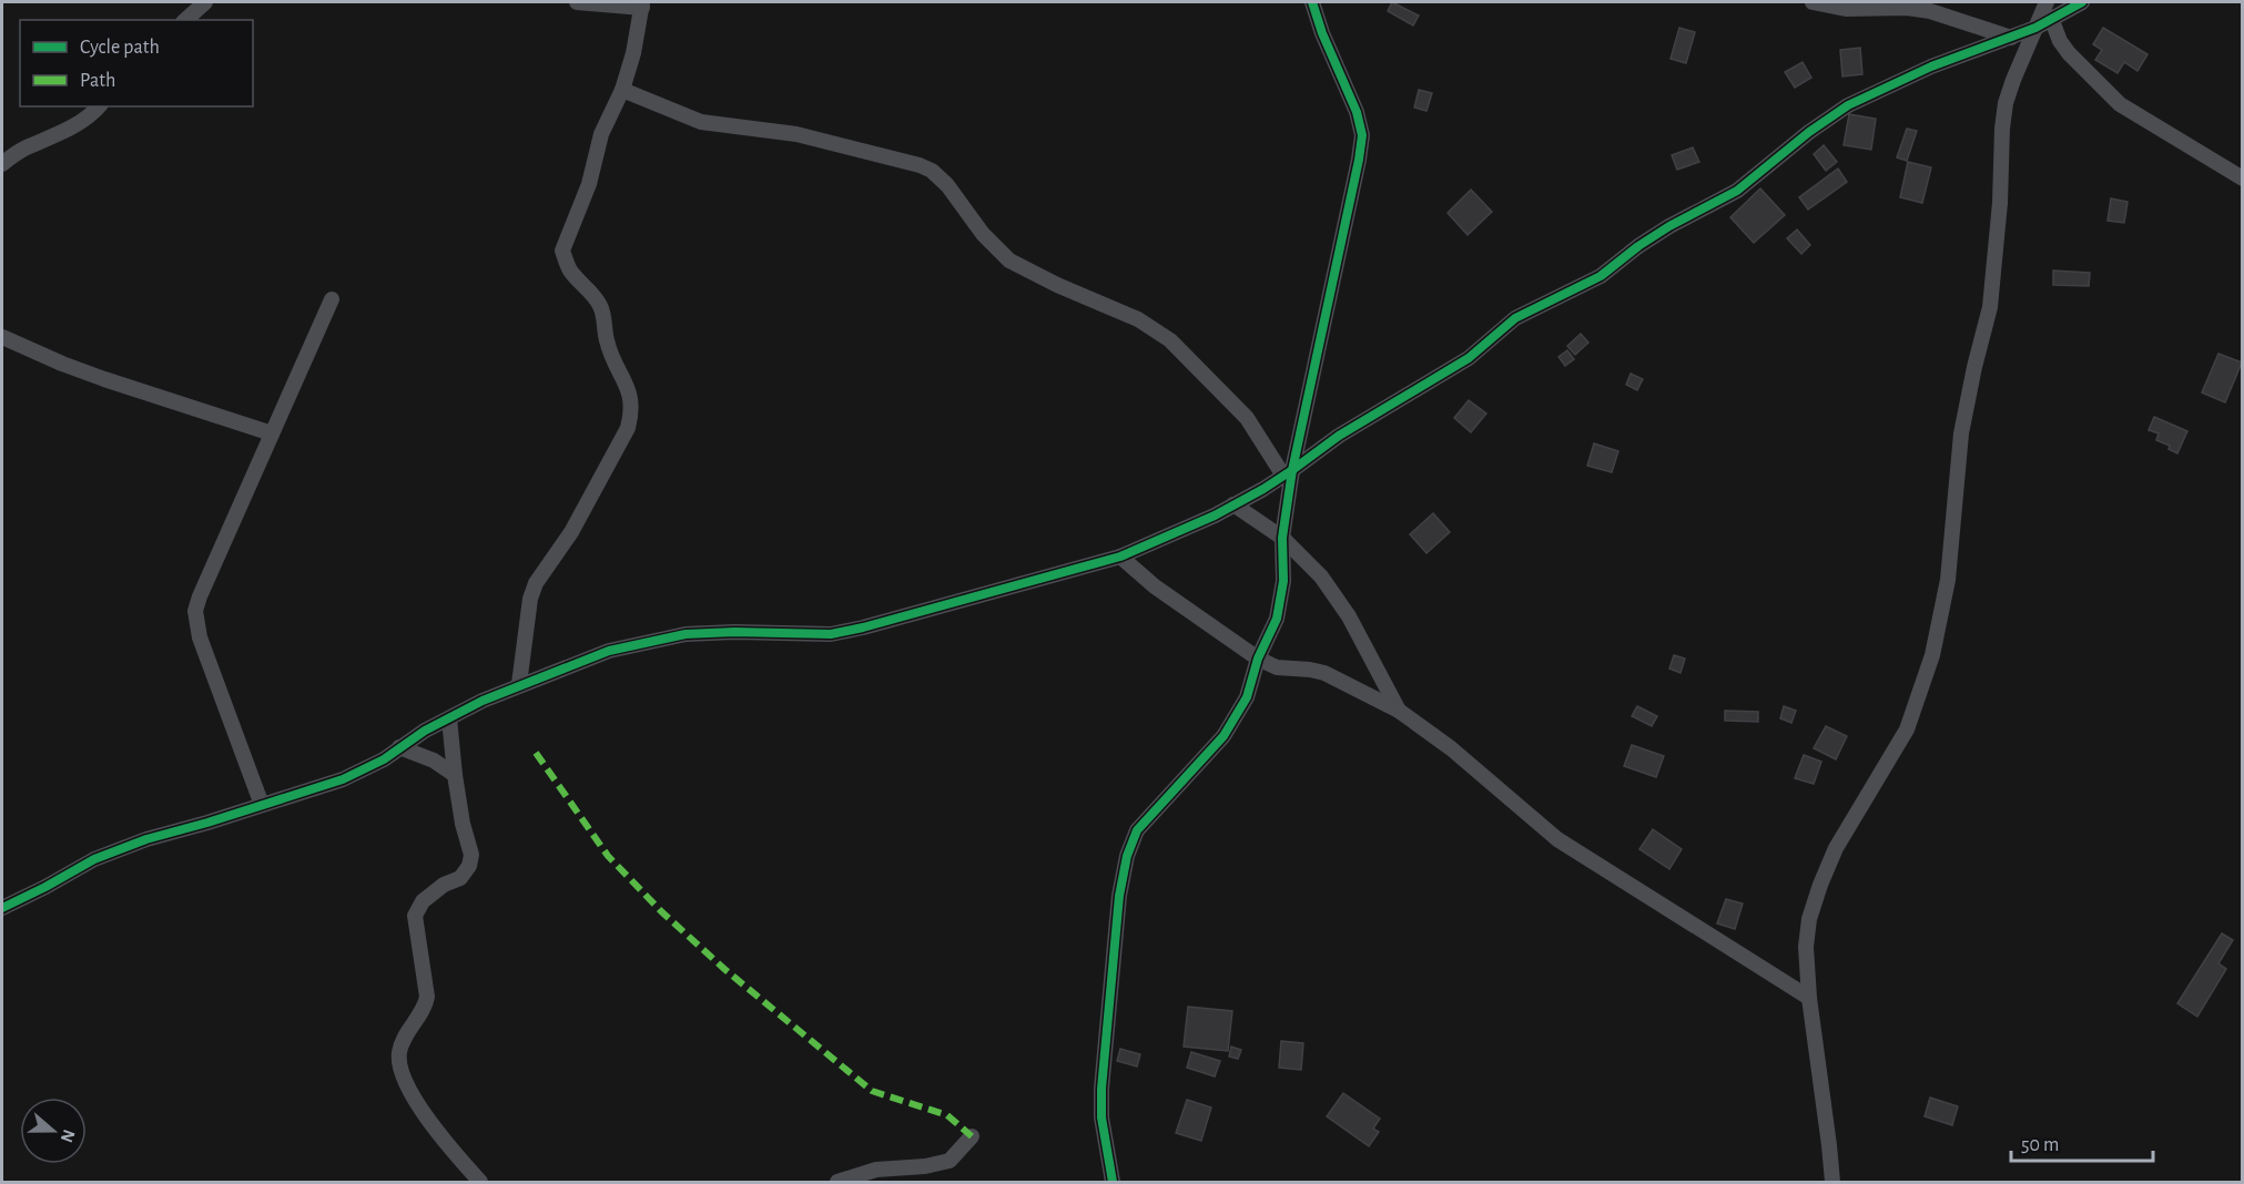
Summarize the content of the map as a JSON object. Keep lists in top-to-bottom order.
{
  "legend": ["Cycle path", "Path"],
  "scale_bar": "50 m",
  "north": "right"
}
